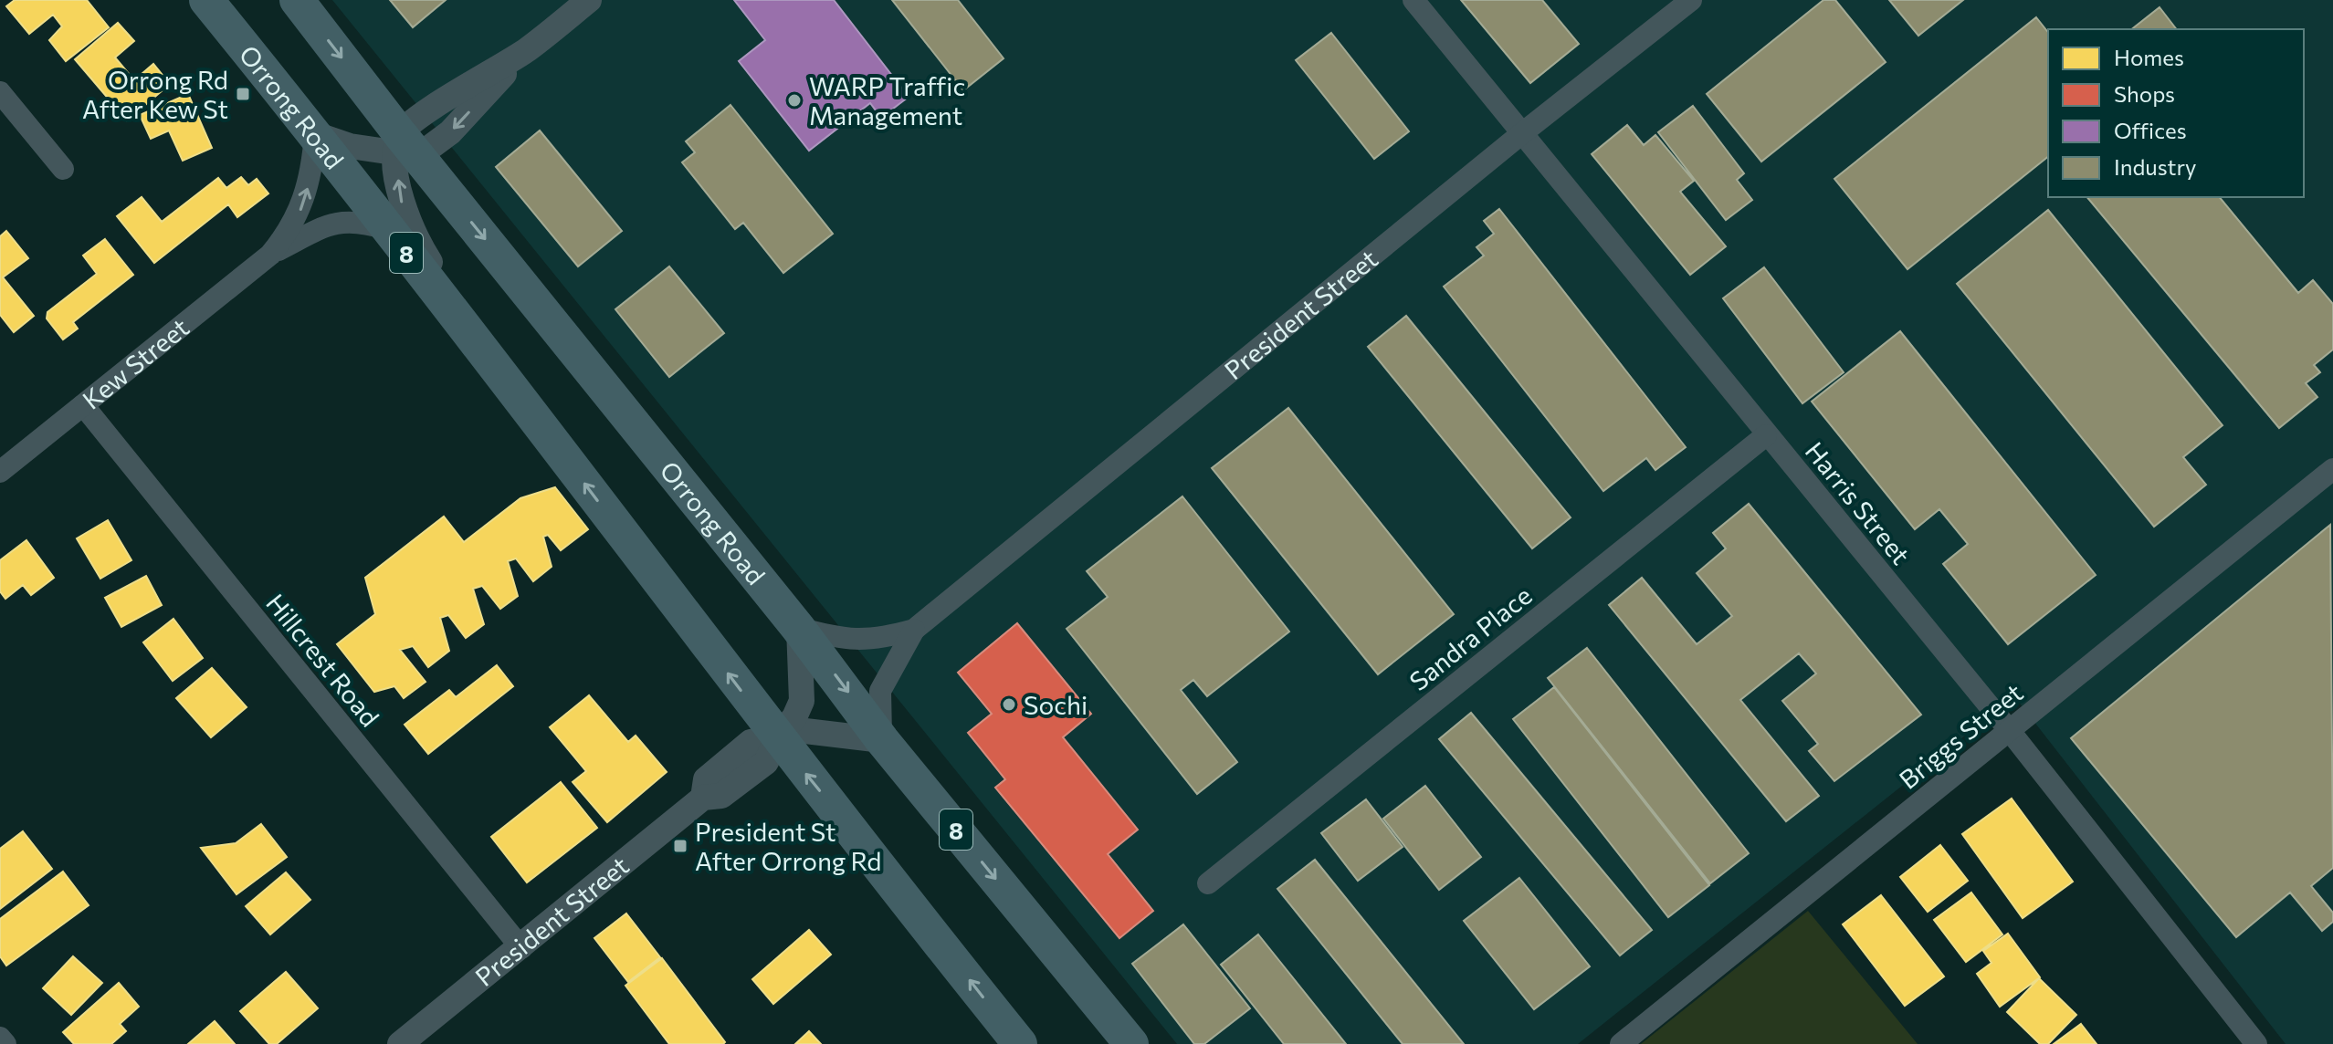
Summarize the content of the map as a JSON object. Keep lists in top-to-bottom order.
{
  "streets": {
    "highway": ["Orrong Road", "8"],
    "street": [
      "President Street",
      "Kew Street",
      "Harris Street",
      "Sandra Place",
      "Hillcrest Road",
      "Briggs Street"
    ]
  },
  "crossings": [
    ["Orrong Road", "President Street"],
    ["Orrong Road", "Kew Street"],
    ["President Street", "Harris Street"],
    ["President Street", "Hillcrest Road"],
    ["Kew Street", "Hillcrest Road"],
    ["Harris Street", "Sandra Place"],
    ["Harris Street", "Briggs Street"]
  ],
  "places": {
    "transit": ["Orrong Rd After Kew St", "President St After Orrong Rd"],
    "other": ["WARP Traffic Management", "Sochi"]
  },
  "legend": [
    "Homes",
    "Shops",
    "Offices",
    "Industry"
  ]
}
